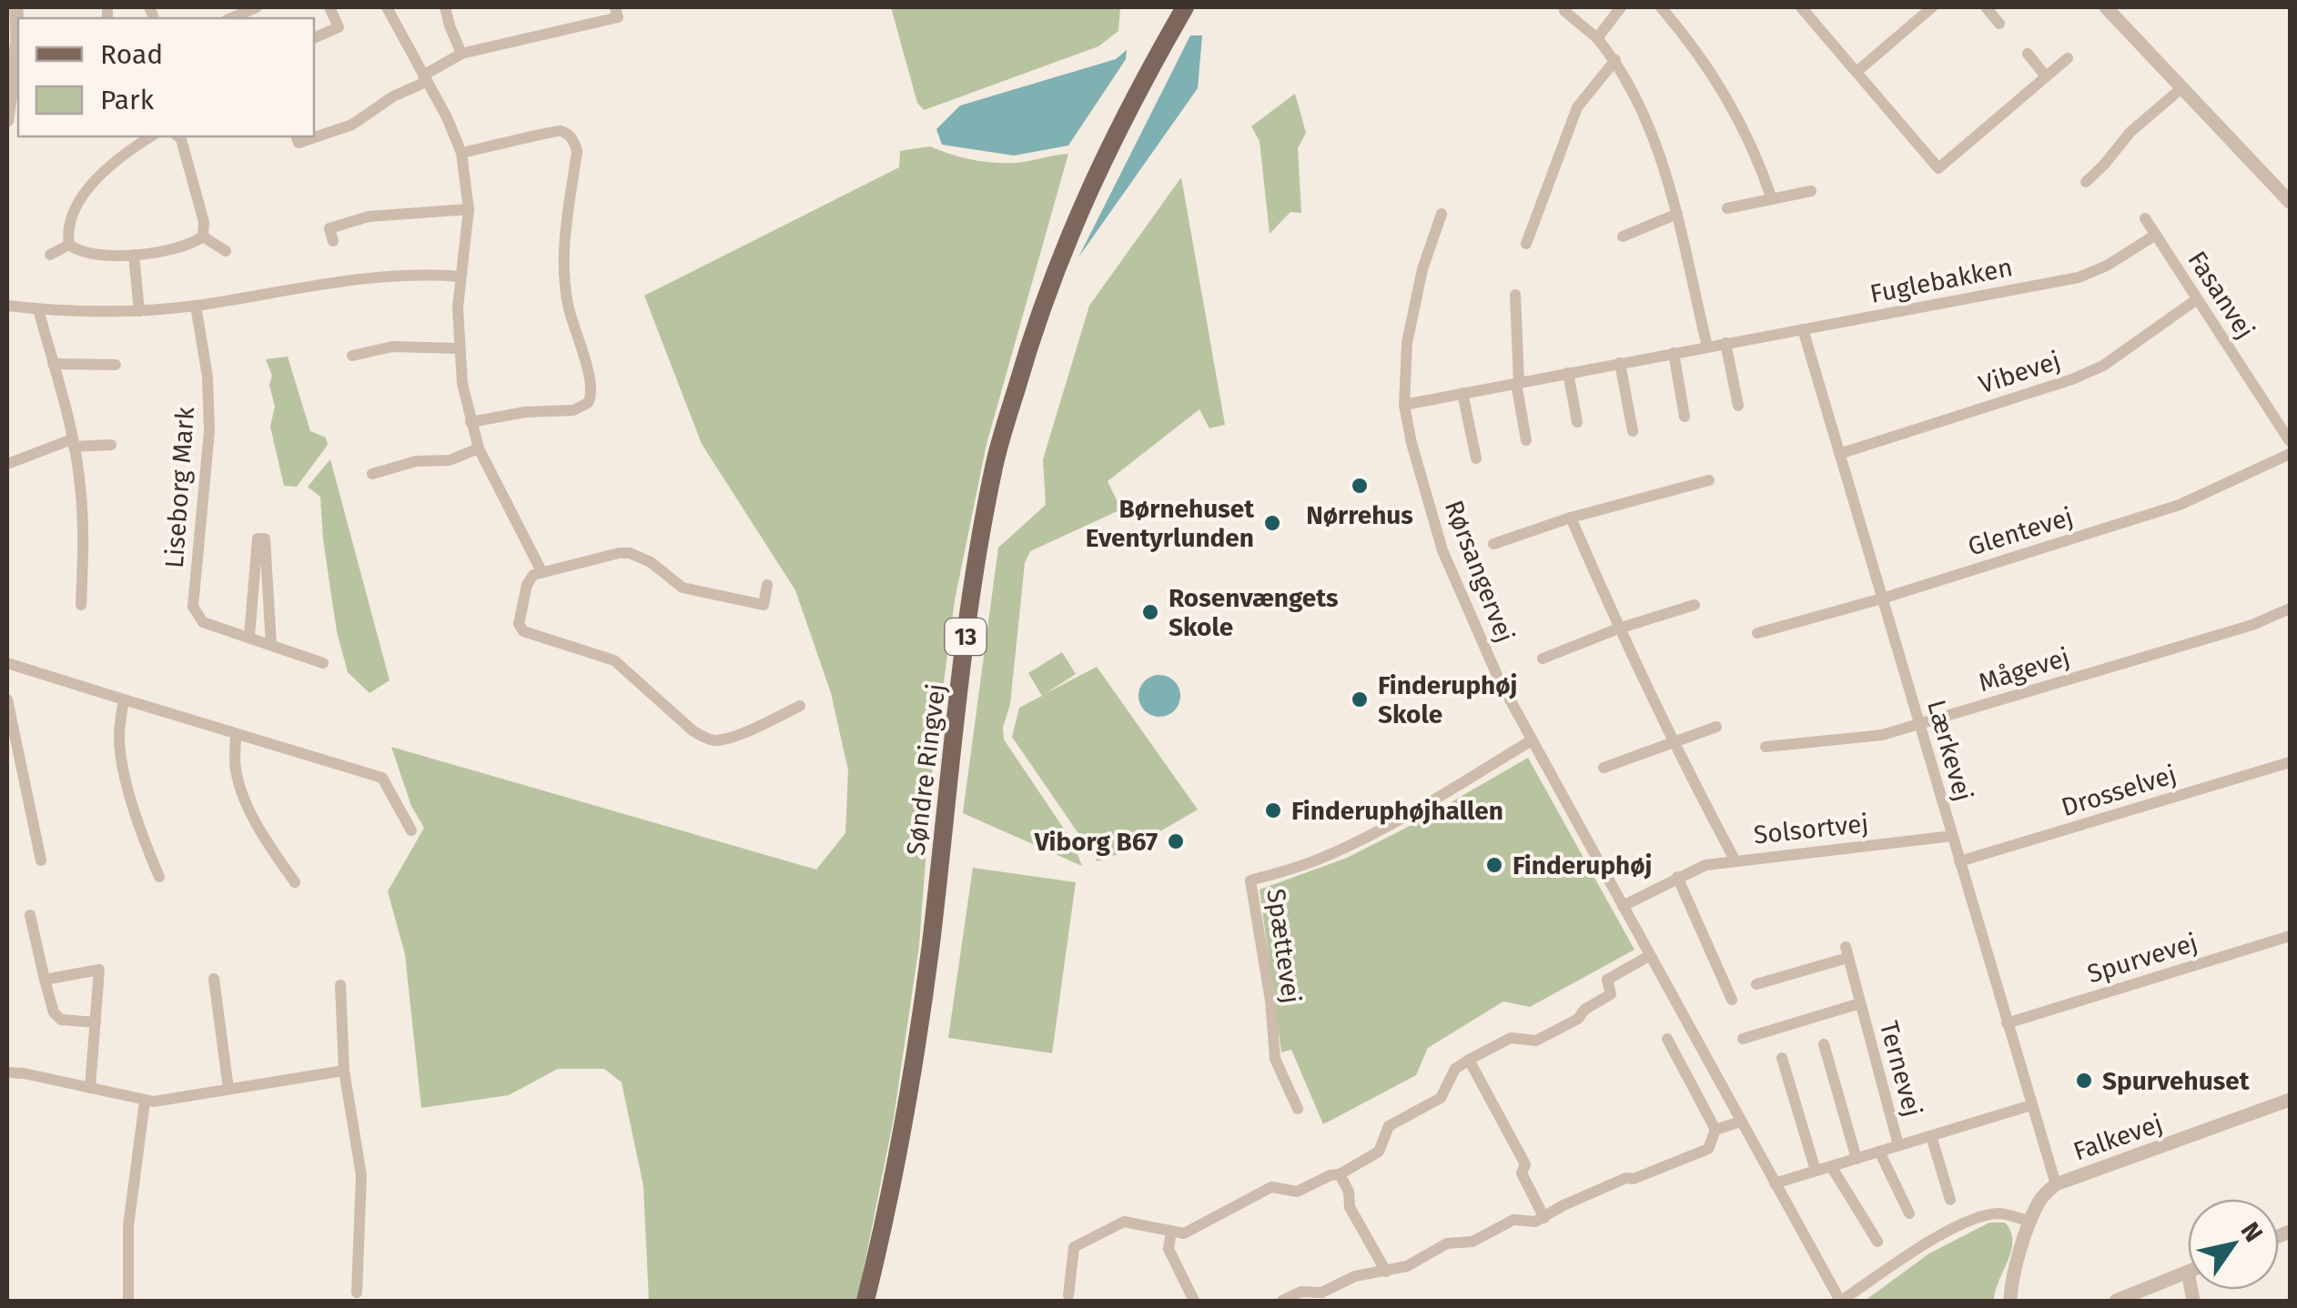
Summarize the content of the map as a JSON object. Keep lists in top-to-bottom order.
{
  "streets": {
    "main road": ["13", "Søndre Ringvej"],
    "street": [
      "Fuglebakken",
      "Fasanvej",
      "Vibevej",
      "Liseborg Mark",
      "Glentevej",
      "Rørsangervej",
      "Mågevej",
      "Lærkevej",
      "Drosselvej",
      "Solsortvej",
      "Spættevej",
      "Spurvevej",
      "Ternevej",
      "Falkevej"
    ]
  },
  "crossings": [
    ["Fuglebakken", "Fasanvej"],
    ["Fuglebakken", "Rørsangervej"],
    ["Fuglebakken", "Lærkevej"],
    ["Fasanvej", "Vibevej"],
    ["Vibevej", "Lærkevej"],
    ["Glentevej", "Lærkevej"],
    ["Rørsangervej", "Solsortvej"],
    ["Rørsangervej", "Spættevej"],
    ["Mågevej", "Lærkevej"],
    ["Lærkevej", "Drosselvej"],
    ["Lærkevej", "Solsortvej"],
    ["Lærkevej", "Spurvevej"],
    ["Lærkevej", "Falkevej"]
  ],
  "places": [
    "Nørrehus",
    "Børnehuset Eventyrlunden",
    "Rosenvængets Skole",
    "Finderuphøj Skole",
    "Finderuphøjhallen",
    "Viborg B67",
    "Finderuphøj",
    "Spurvehuset"
  ],
  "legend": ["Road", "Park"],
  "north": "top right"
}
